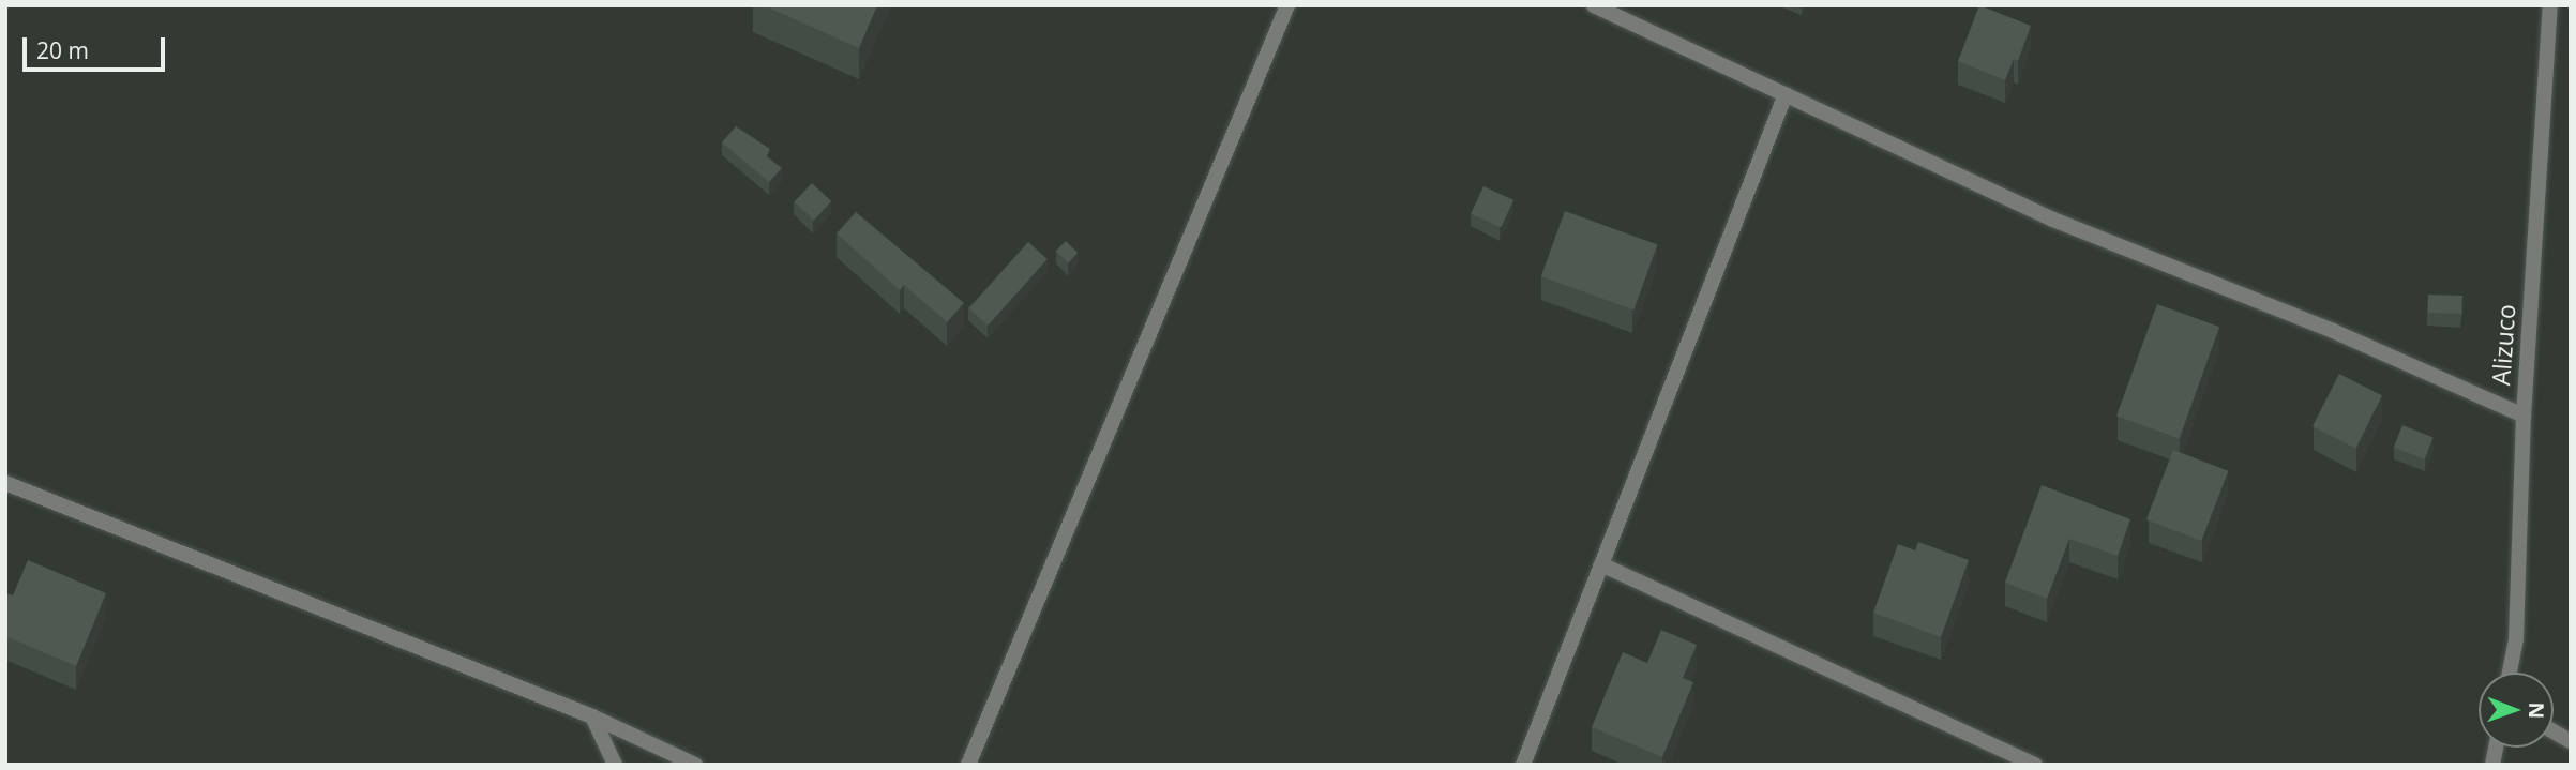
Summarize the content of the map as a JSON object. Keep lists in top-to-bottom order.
{
  "streets": {
    "street": ["Alizuco"]
  },
  "scale_bar": "20 m",
  "north": "right"
}
